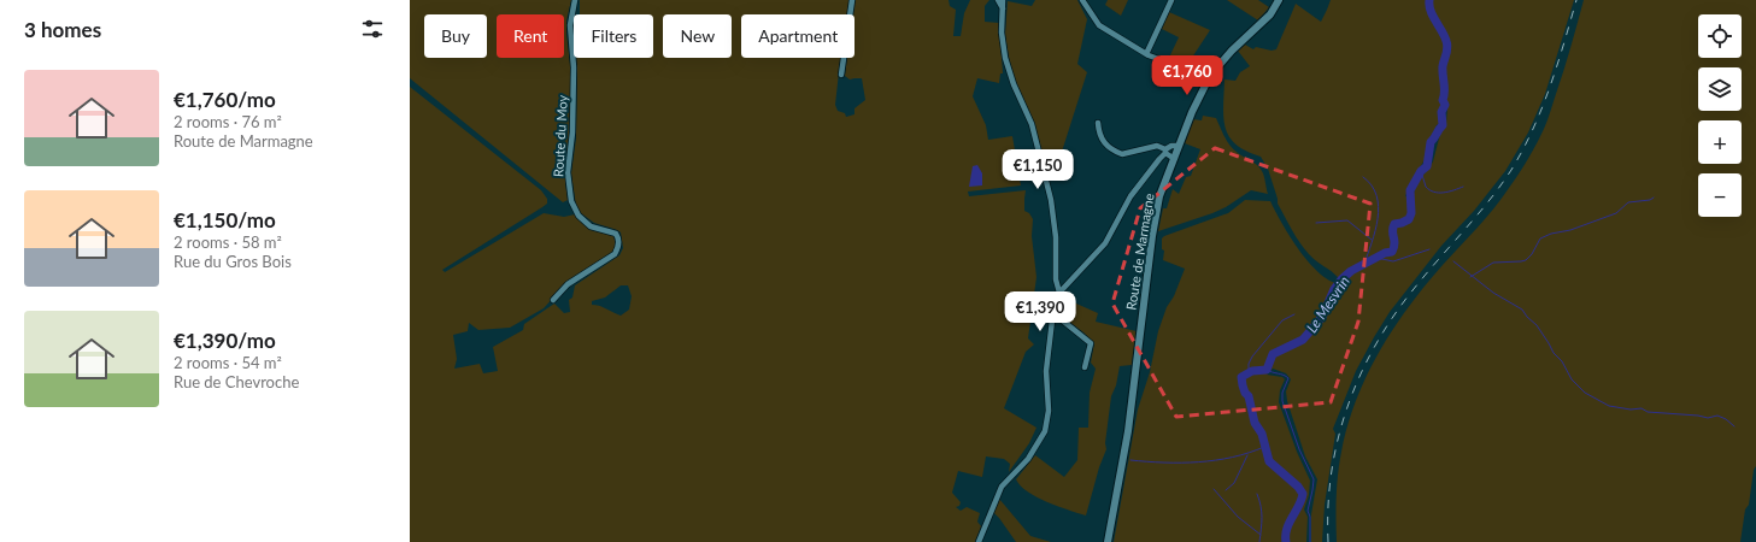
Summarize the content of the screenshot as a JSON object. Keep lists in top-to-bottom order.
{
  "streets": {
    "main road": ["Route de Marmagne"],
    "street": ["Route du Moy"]
  },
  "water": ["Le Mesvrin"],
  "page": {
    "heading": "3 homes",
    "map_buttons": ["+", "−"],
    "chip": [
      "Buy",
      "Rent",
      "Filters",
      "New",
      "Apartment"
    ],
    "price": ["€1,760", "€1,150", "€1,390"],
    "list": [
      {
        "name": "€1,760/mo",
        "note": "2 rooms · 76 m² · Route de Marmagne"
      },
      {
        "name": "€1,150/mo",
        "note": "2 rooms · 58 m² · Rue du Gros Bois"
      },
      {
        "name": "€1,390/mo",
        "note": "2 rooms · 54 m² · Rue de Chevroche"
      }
    ]
  }
}
